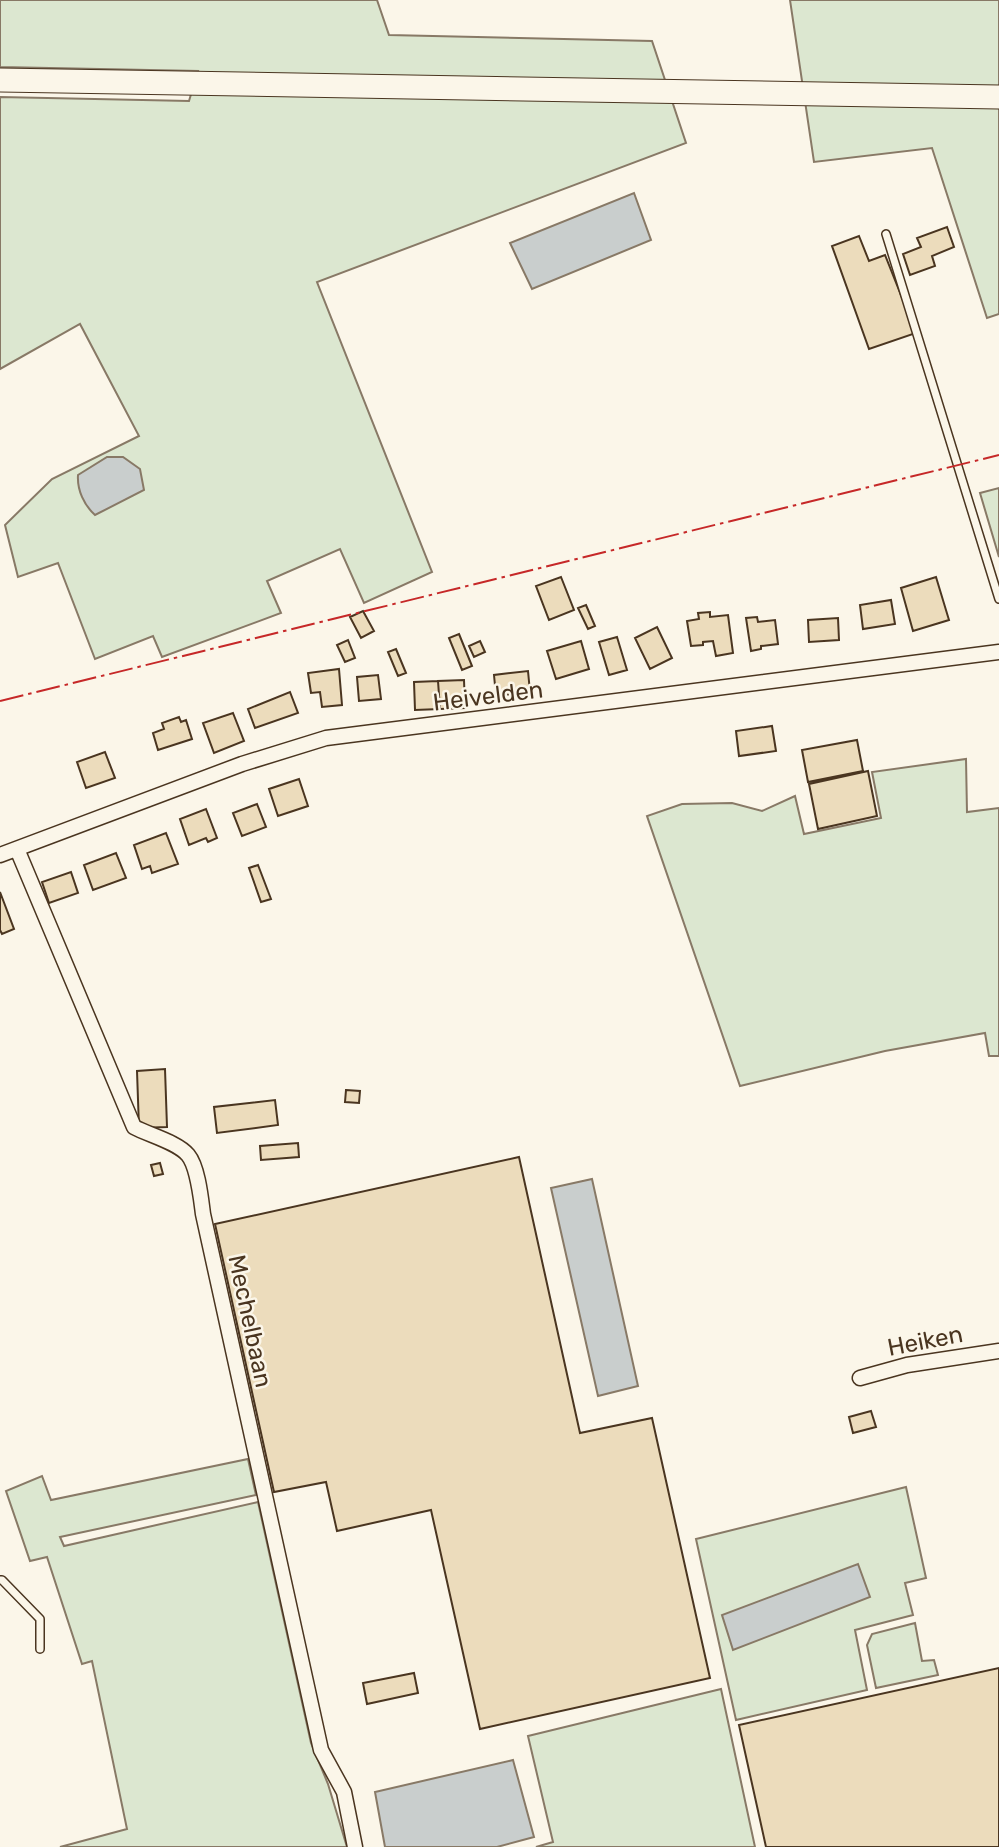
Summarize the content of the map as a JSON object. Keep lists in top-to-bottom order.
{
  "streets": {
    "street": ["Heivelden", "Mechelbaan", "Heiken"]
  },
  "crossings": [
    ["Heivelden", "Mechelbaan"]
  ]
}
